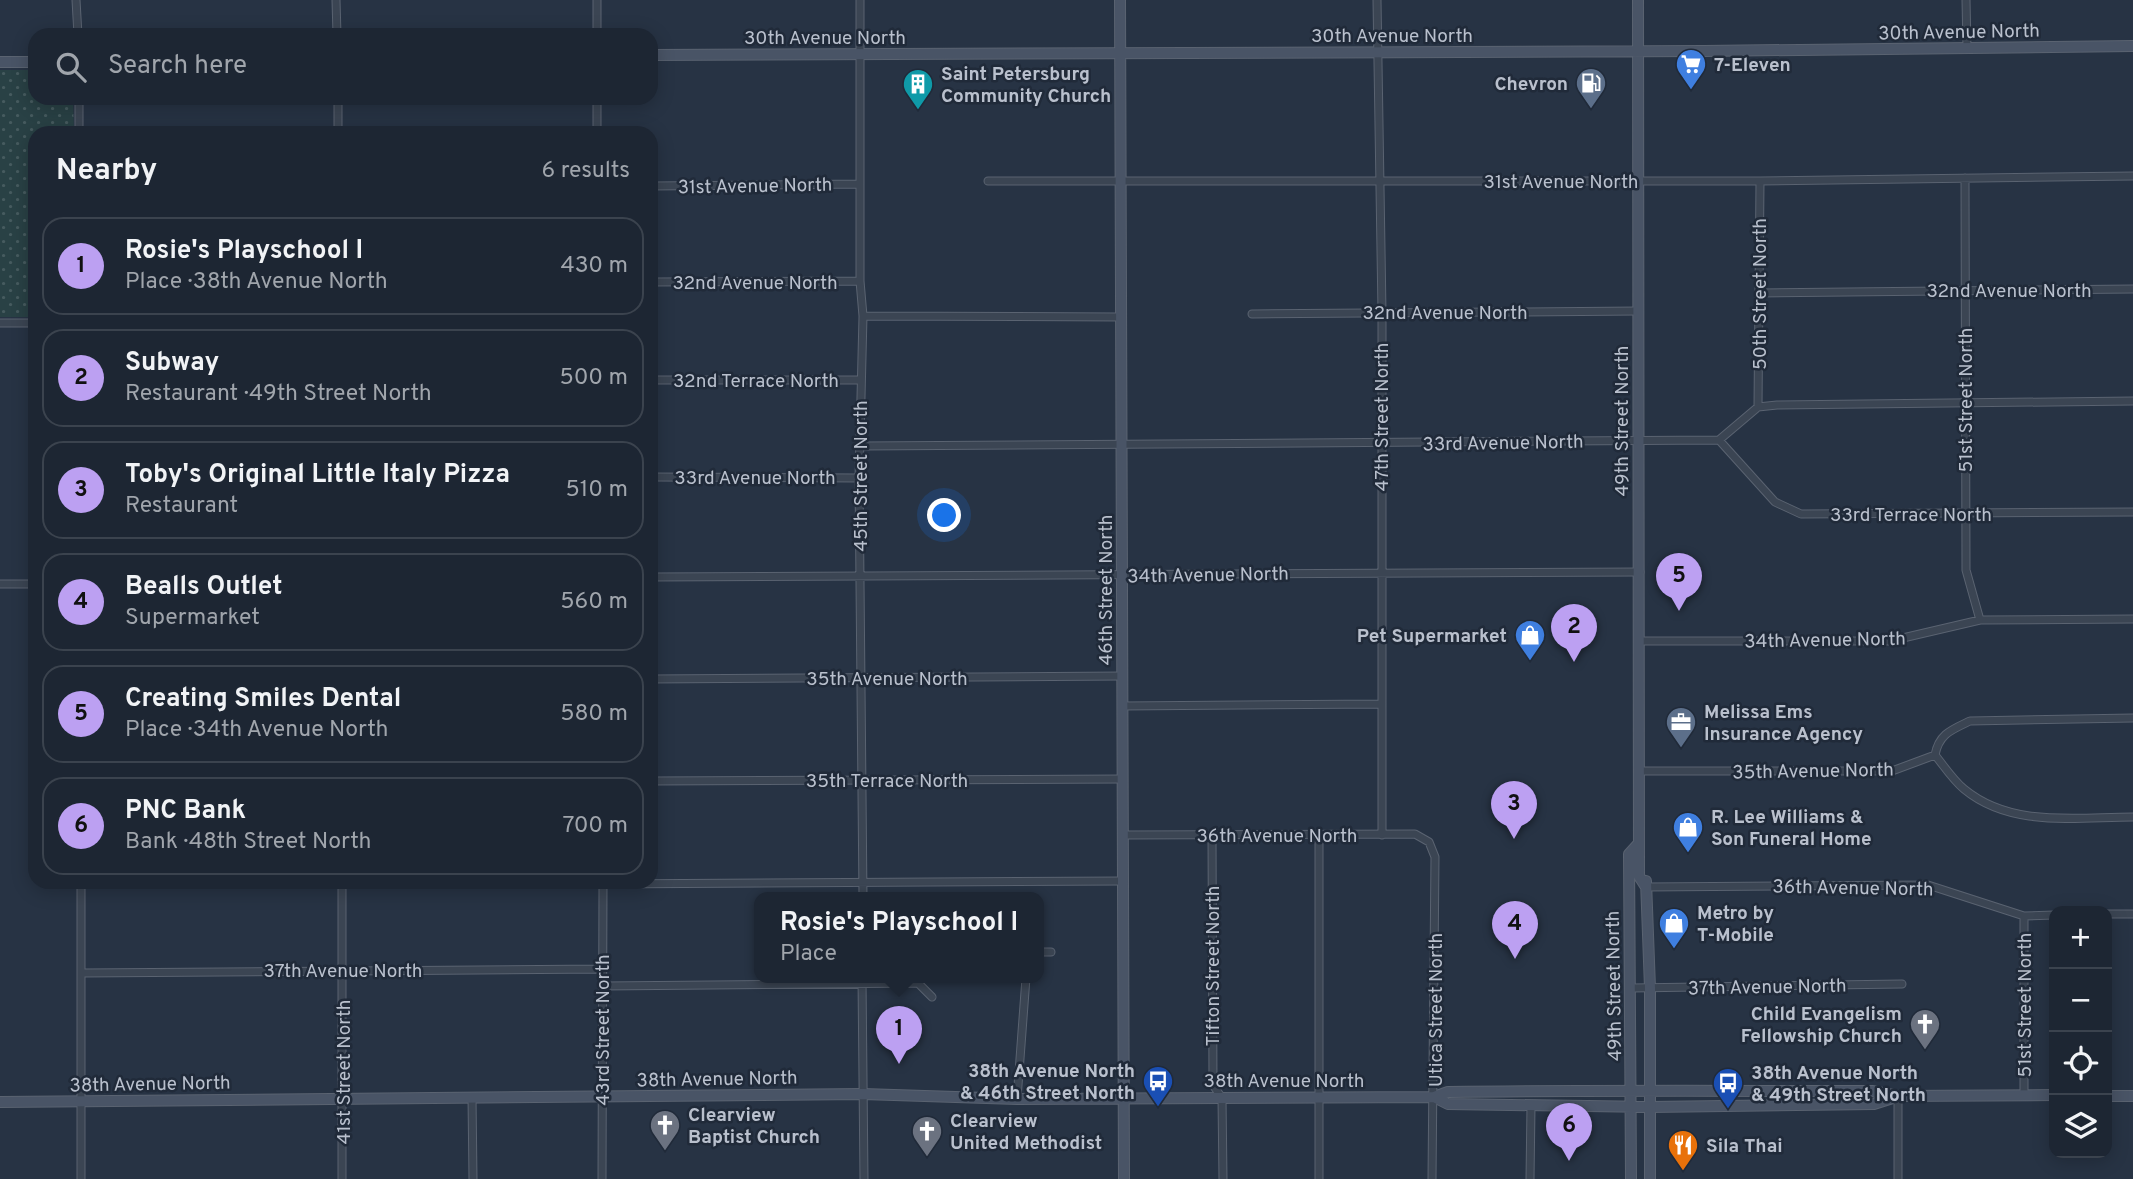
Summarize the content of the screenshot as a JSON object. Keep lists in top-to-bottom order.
{
  "streets": {
    "main road": [
      "30th Avenue North",
      "49th Street North",
      "46th Street North",
      "38th Avenue North"
    ],
    "street": [
      "31st Avenue North",
      "32nd Avenue North",
      "50th Street North",
      "32nd Terrace North",
      "51st Street North",
      "47th Street North",
      "33rd Avenue North",
      "45th Street North",
      "33rd Terrace North",
      "34th Avenue North",
      "35th Avenue North",
      "35th Terrace North",
      "36th Avenue North",
      "Tifton Street North",
      "37th Avenue North",
      "Utica Street North",
      "43rd Street North",
      "41st Street North"
    ]
  },
  "crossings": [
    ["30th Avenue North", "47th Street North"],
    ["30th Avenue North", "49th Street North"],
    ["30th Avenue North", "45th Street North"],
    ["30th Avenue North", "46th Street North"],
    ["31st Avenue North", "50th Street North"],
    ["31st Avenue North", "51st Street North"],
    ["31st Avenue North", "47th Street North"],
    ["31st Avenue North", "49th Street North"],
    ["31st Avenue North", "45th Street North"],
    ["31st Avenue North", "46th Street North"],
    ["32nd Avenue North", "50th Street North"],
    ["32nd Avenue North", "51st Street North"],
    ["32nd Avenue North", "47th Street North"],
    ["32nd Avenue North", "49th Street North"],
    ["32nd Avenue North", "45th Street North"],
    ["32nd Terrace North", "45th Street North"],
    ["51st Street North", "33rd Terrace North"],
    ["51st Street North", "34th Avenue North"],
    ["51st Street North", "36th Avenue North"],
    ["51st Street North", "38th Avenue North"],
    ["47th Street North", "33rd Avenue North"],
    ["47th Street North", "34th Avenue North"],
    ["47th Street North", "36th Avenue North"],
    ["49th Street North", "33rd Avenue North"],
    ["49th Street North", "34th Avenue North"],
    ["49th Street North", "35th Avenue North"],
    ["49th Street North", "36th Avenue North"],
    ["49th Street North", "37th Avenue North"],
    ["49th Street North", "38th Avenue North"],
    ["33rd Avenue North", "45th Street North"],
    ["33rd Avenue North", "33rd Terrace North"],
    ["33rd Avenue North", "46th Street North"],
    ["45th Street North", "34th Avenue North"],
    ["45th Street North", "35th Avenue North"],
    ["45th Street North", "35th Terrace North"],
    ["34th Avenue North", "46th Street North"],
    ["46th Street North", "35th Avenue North"],
    ["46th Street North", "35th Terrace North"],
    ["46th Street North", "36th Avenue North"],
    ["46th Street North", "38th Avenue North"],
    ["36th Avenue North", "Tifton Street North"],
    ["36th Avenue North", "Utica Street North"],
    ["Tifton Street North", "38th Avenue North"],
    ["37th Avenue North", "43rd Street North"],
    ["37th Avenue North", "41st Street North"],
    ["Utica Street North", "38th Avenue North"],
    ["43rd Street North", "38th Avenue North"],
    ["41st Street North", "38th Avenue North"]
  ],
  "places": {
    "supermarket": ["7-Eleven"],
    "fuel station": ["Chevron"],
    "building": ["Saint Petersburg Community Church"],
    "shop": ["Pet Supermarket", "R. Lee Williams & Son Funeral Home", "Metro by T-Mobile"],
    "office": ["Melissa Ems Insurance Agency"],
    "church": ["Child Evangelism Fellowship Church", "Clearview Baptist Church", "Clearview United Methodist"],
    "bus stop": ["38th Avenue North & 46th Street North", "38th Avenue North & 49th Street North"],
    "restaurant": ["Sila Thai"]
  },
  "page": {
    "search": "Search here",
    "heading": ["Nearby", "6 results"],
    "list": [
      {
        "mark": "1",
        "name": "Rosie's Playschool I",
        "note": "Place · 38th Avenue North",
        "value": "430 m"
      },
      {
        "mark": "2",
        "name": "Subway",
        "note": "Restaurant · 49th Street North",
        "value": "500 m"
      },
      {
        "mark": "3",
        "name": "Toby's Original Little Italy Pizza",
        "note": "Restaurant",
        "value": "510 m"
      },
      {
        "mark": "4",
        "name": "Bealls Outlet",
        "note": "Supermarket",
        "value": "560 m"
      },
      {
        "mark": "5",
        "name": "Creating Smiles Dental",
        "note": "Place · 34th Avenue North",
        "value": "580 m"
      },
      {
        "mark": "6",
        "name": "PNC Bank",
        "note": "Bank · 48th Street North",
        "value": "700 m"
      }
    ],
    "pins": [
      "5",
      "2",
      "3",
      "4",
      "1",
      "6"
    ],
    "popup": ["Rosie's Playschool I", "Place"],
    "map_buttons": ["+", "−"]
  }
}
